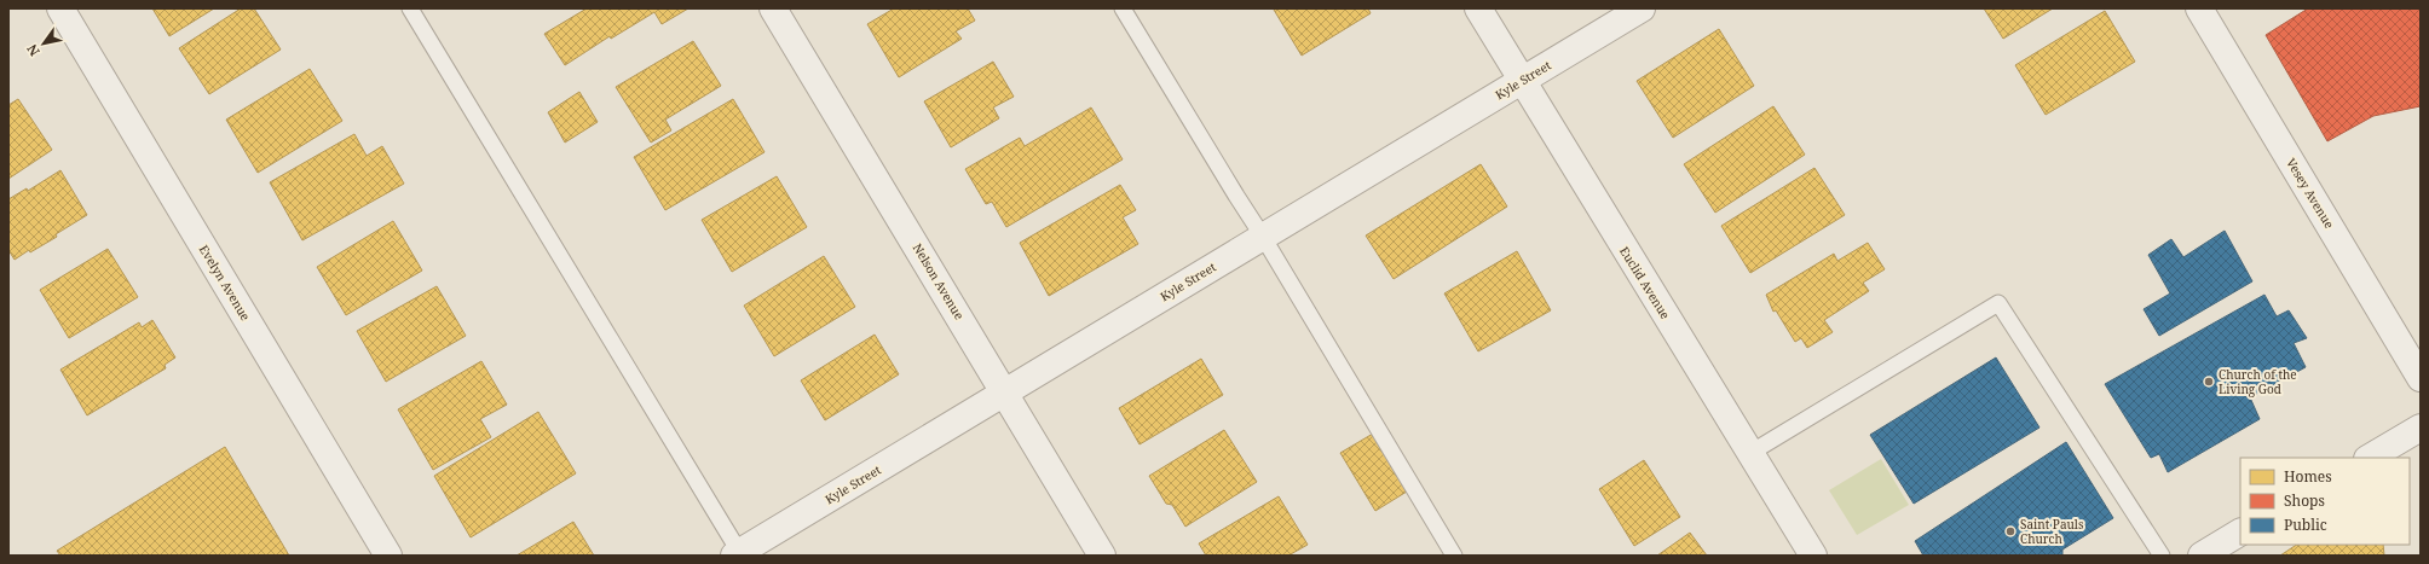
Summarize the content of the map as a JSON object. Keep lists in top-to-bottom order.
{
  "streets": {
    "street": [
      "Kyle Street",
      "Vesey Avenue",
      "Nelson Avenue",
      "Evelyn Avenue",
      "Euclid Avenue"
    ]
  },
  "crossings": [
    ["Kyle Street", "Nelson Avenue"],
    ["Kyle Street", "Euclid Avenue"]
  ],
  "places": ["Church of the Living God", "Saint Pauls Church"],
  "legend": ["Homes", "Shops", "Public"],
  "north": "bottom left"
}
